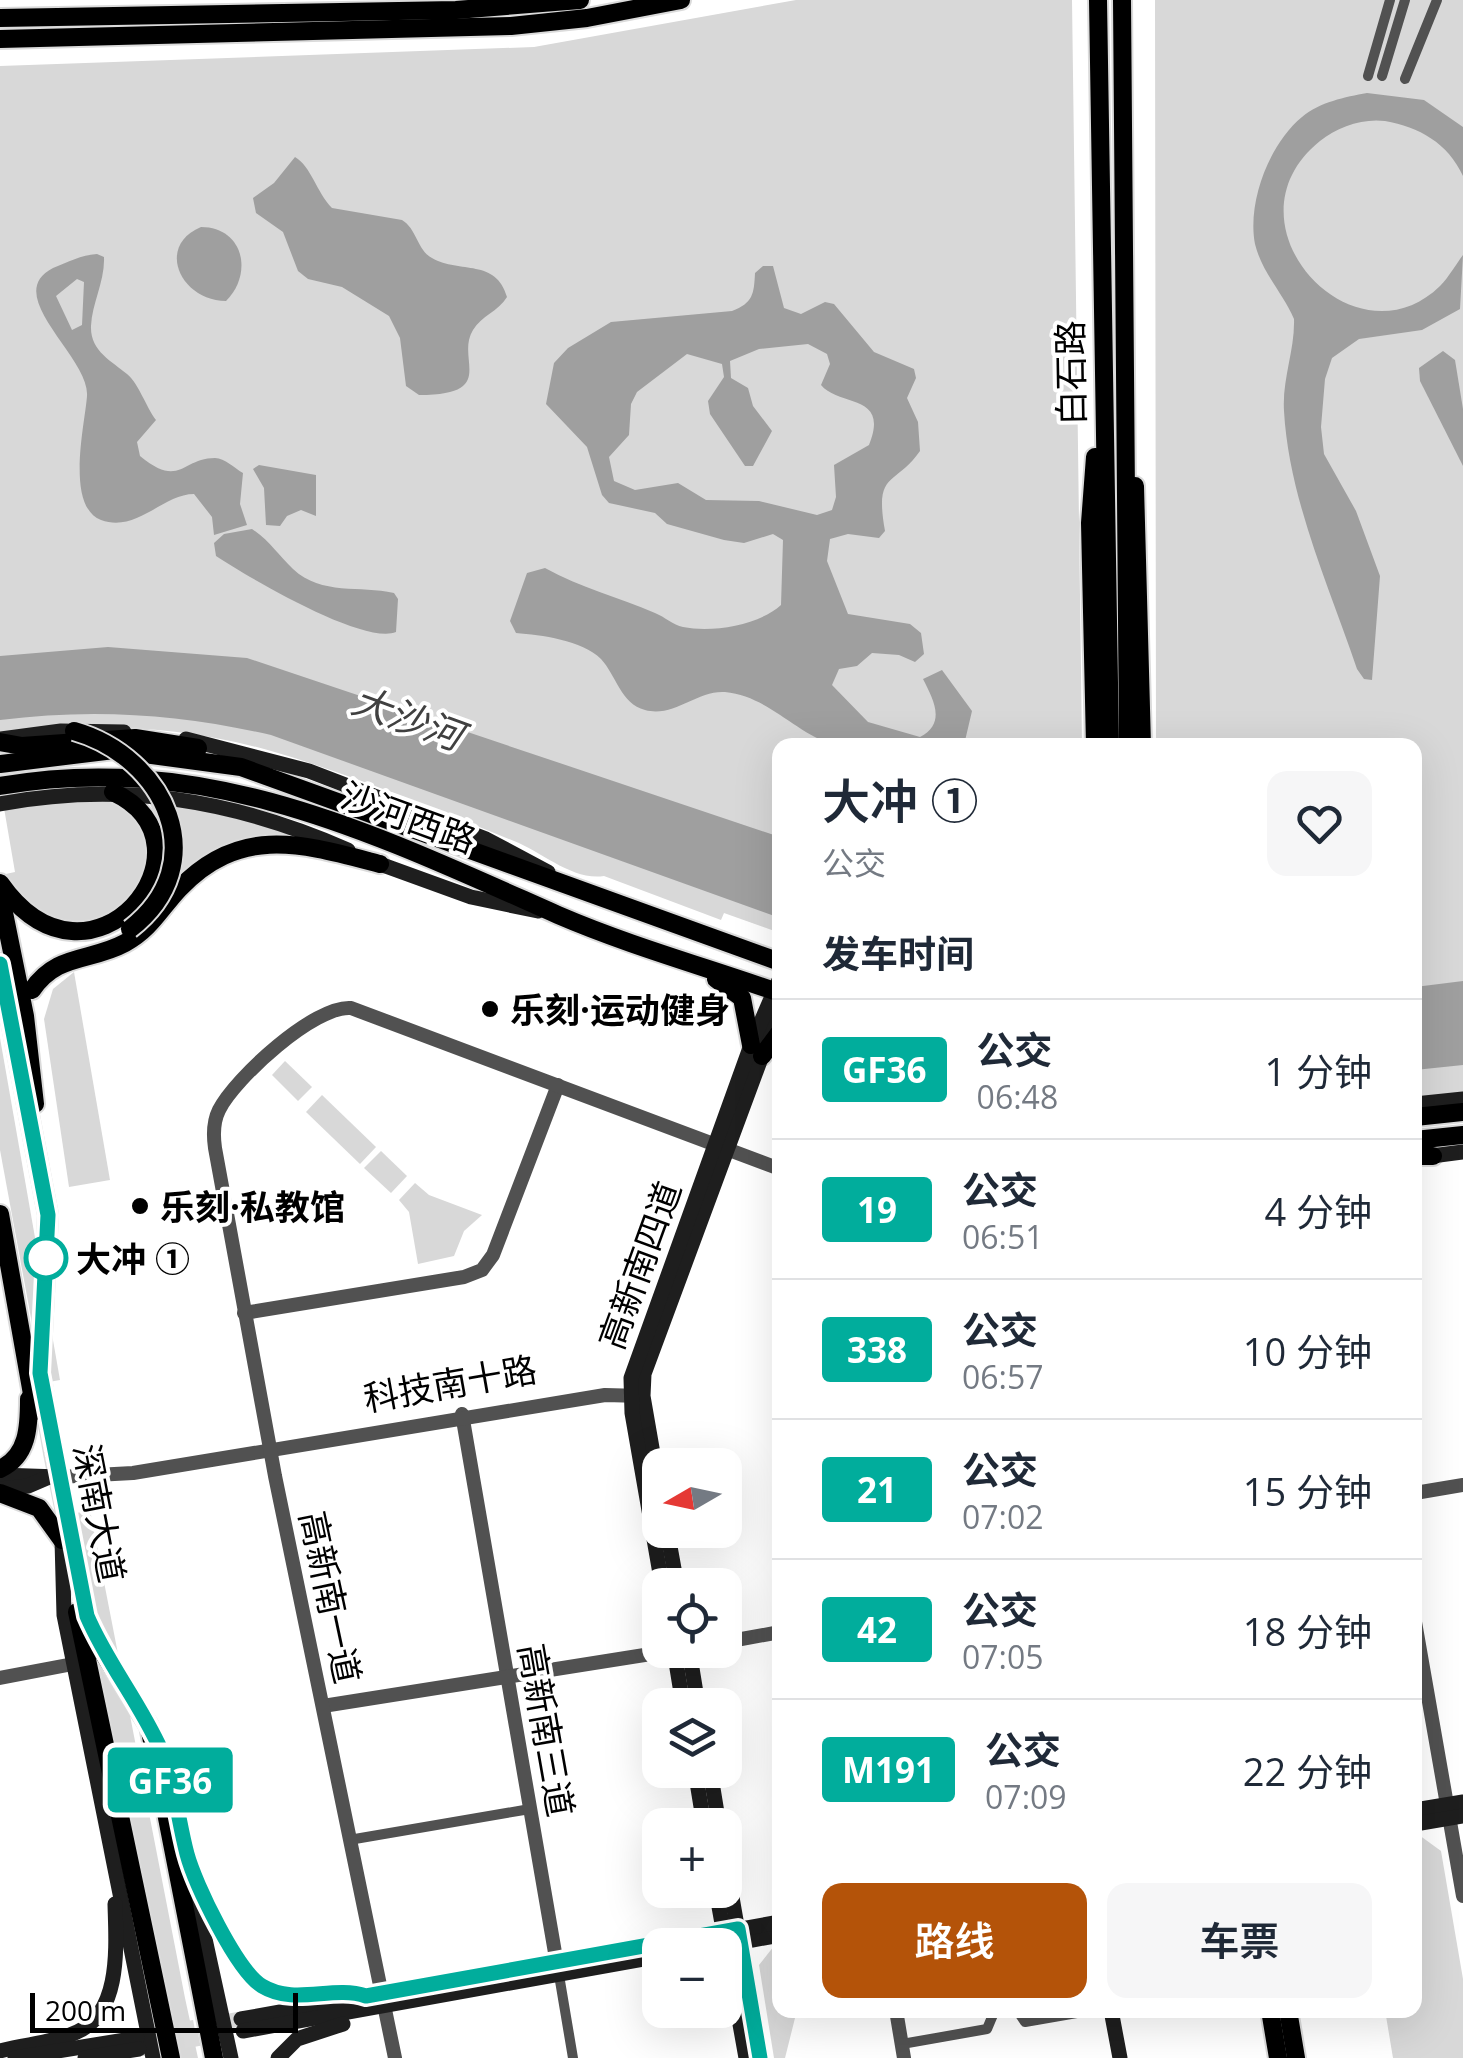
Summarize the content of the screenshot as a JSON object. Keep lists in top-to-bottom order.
{
  "streets": {
    "main road": [
      "白石路",
      "沙河西路",
      "高新南四道",
      "深南大道"
    ],
    "street": ["科技南十路", "高新南一道", "高新南三道"]
  },
  "crossings": [
    ["高新南四道", "科技南十路"],
    ["科技南十路", "深南大道"],
    ["科技南十路", "高新南一道"],
    ["科技南十路", "高新南三道"]
  ],
  "water": ["大沙河"],
  "places": ["乐刻·运动健身", "乐刻·私教馆", "大冲 ①"],
  "lines": ["bus line GF36"],
  "scale_bar": "200 m",
  "north": "left",
  "page": {
    "on_map": "GF36",
    "heading": [
      ["大冲 ①", "公交"],
      "发车时间"
    ],
    "list": [
      {
        "mark": "GF36",
        "name": "公交",
        "note": "06:48",
        "value": "1 分钟"
      },
      {
        "mark": "19",
        "name": "公交",
        "note": "06:51",
        "value": "4 分钟"
      },
      {
        "mark": "338",
        "name": "公交",
        "note": "06:57",
        "value": "10 分钟"
      },
      {
        "mark": "21",
        "name": "公交",
        "note": "07:02",
        "value": "15 分钟"
      },
      {
        "mark": "42",
        "name": "公交",
        "note": "07:05",
        "value": "18 分钟"
      },
      {
        "mark": "M191",
        "name": "公交",
        "note": "07:09",
        "value": "22 分钟"
      }
    ],
    "map_buttons": ["+", "−"],
    "buttons": ["路线", "车票"],
    "scale": "200 m"
  }
}
